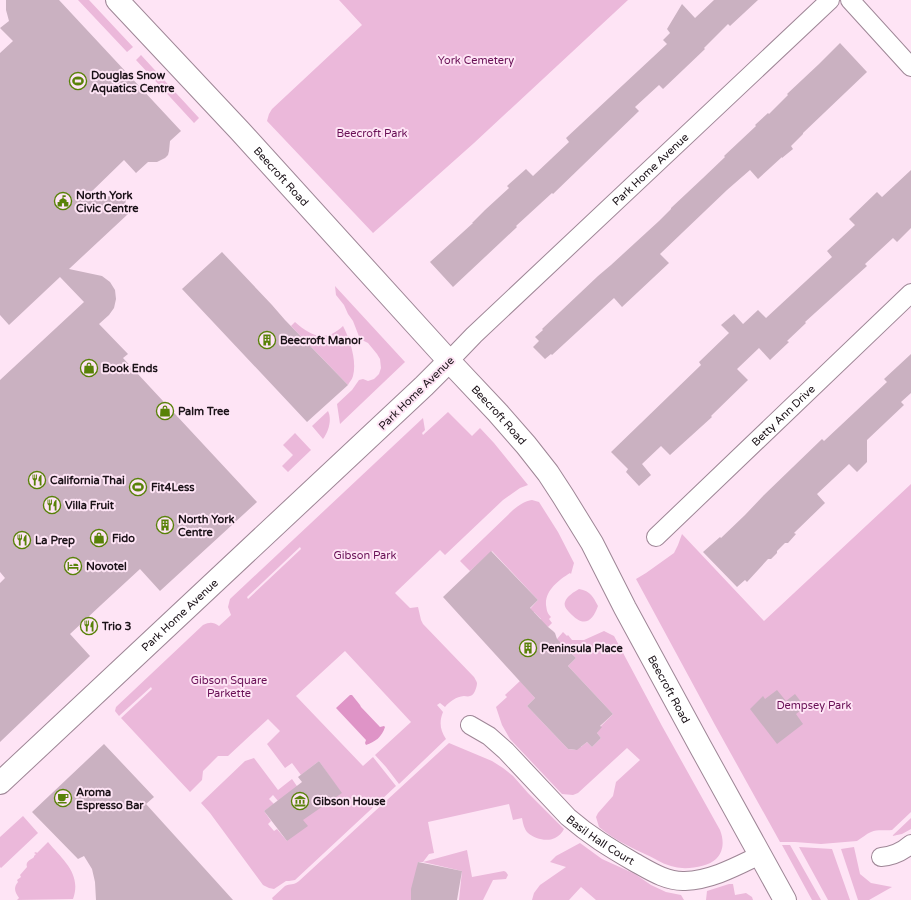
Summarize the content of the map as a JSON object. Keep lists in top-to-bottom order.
{
  "streets": {
    "street": [
      "Park Home Avenue",
      "Beecroft Road",
      "Betty Ann Drive",
      "Basil Hall Court"
    ]
  },
  "crossings": [
    ["Park Home Avenue", "Beecroft Road"],
    ["Beecroft Road", "Basil Hall Court"]
  ],
  "parks": [
    "York Cemetery",
    "Beecroft Park",
    "Gibson Park",
    "Gibson Square Parkette",
    "Dempsey Park"
  ],
  "places": {
    "sports": ["Douglas Snow Aquatics Centre", "Fit4Less"],
    "public building": ["North York Civic Centre"],
    "building": ["Beecroft Manor", "North York Centre", "Peninsula Place"],
    "shop": ["Book Ends", "Palm Tree", "Fido"],
    "restaurant": [
      "California Thai",
      "Villa Fruit",
      "La Prep",
      "Trio 3"
    ],
    "hotel": ["Novotel"],
    "cafe": ["Aroma Espresso Bar"],
    "museum": ["Gibson House"]
  }
}
